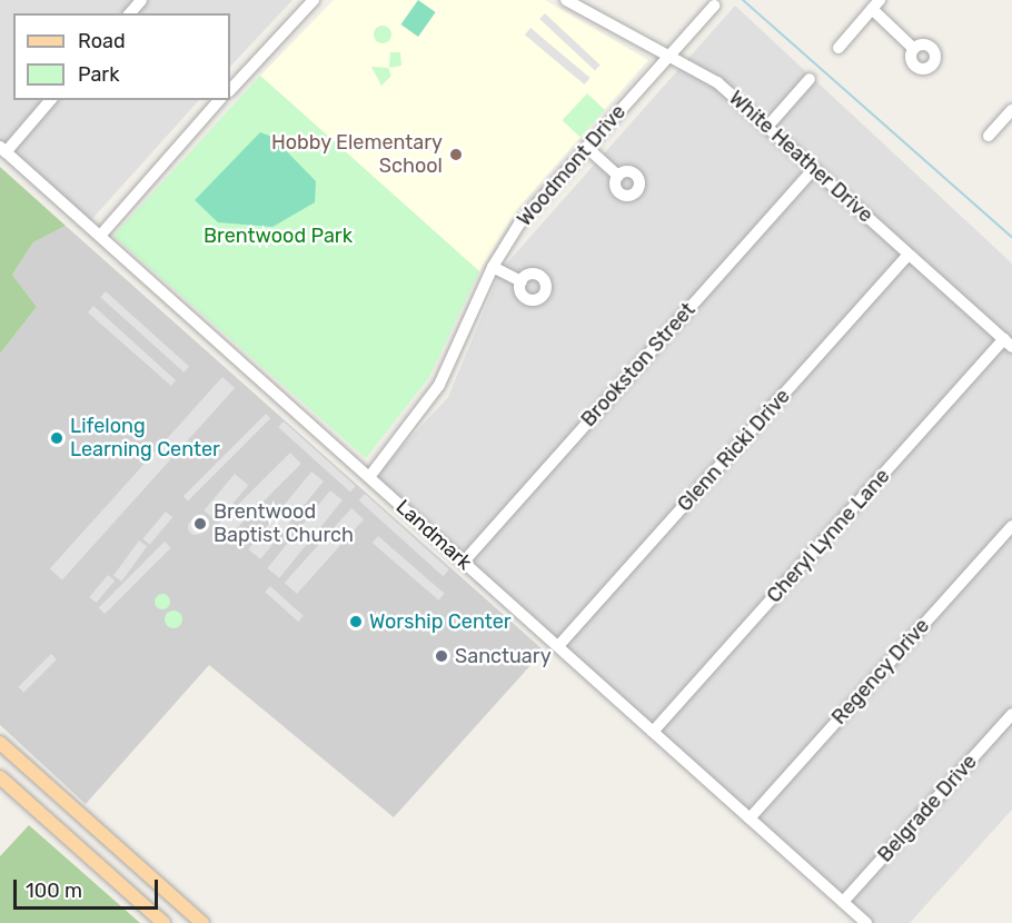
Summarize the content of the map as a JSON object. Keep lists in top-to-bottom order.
{
  "streets": {
    "street": [
      "White Heather Drive",
      "Woodmont Drive",
      "Brookston Street",
      "Glenn Ricki Drive",
      "Landmark",
      "Cheryl Lynne Lane",
      "Regency Drive",
      "Belgrade Drive"
    ]
  },
  "crossings": [
    ["White Heather Drive", "Woodmont Drive"],
    ["White Heather Drive", "Brookston Street"],
    ["White Heather Drive", "Glenn Ricki Drive"],
    ["White Heather Drive", "Cheryl Lynne Lane"],
    ["Woodmont Drive", "Landmark"],
    ["Brookston Street", "Landmark"],
    ["Glenn Ricki Drive", "Landmark"],
    ["Landmark", "Cheryl Lynne Lane"],
    ["Landmark", "Regency Drive"],
    ["Landmark", "Belgrade Drive"]
  ],
  "parks": ["Brentwood Park"],
  "places": [
    "Hobby Elementary School",
    "Lifelong Learning Center",
    "Brentwood Baptist Church",
    "Worship Center",
    "Sanctuary"
  ],
  "legend": ["Road", "Park"],
  "scale_bar": "100 m"
}
